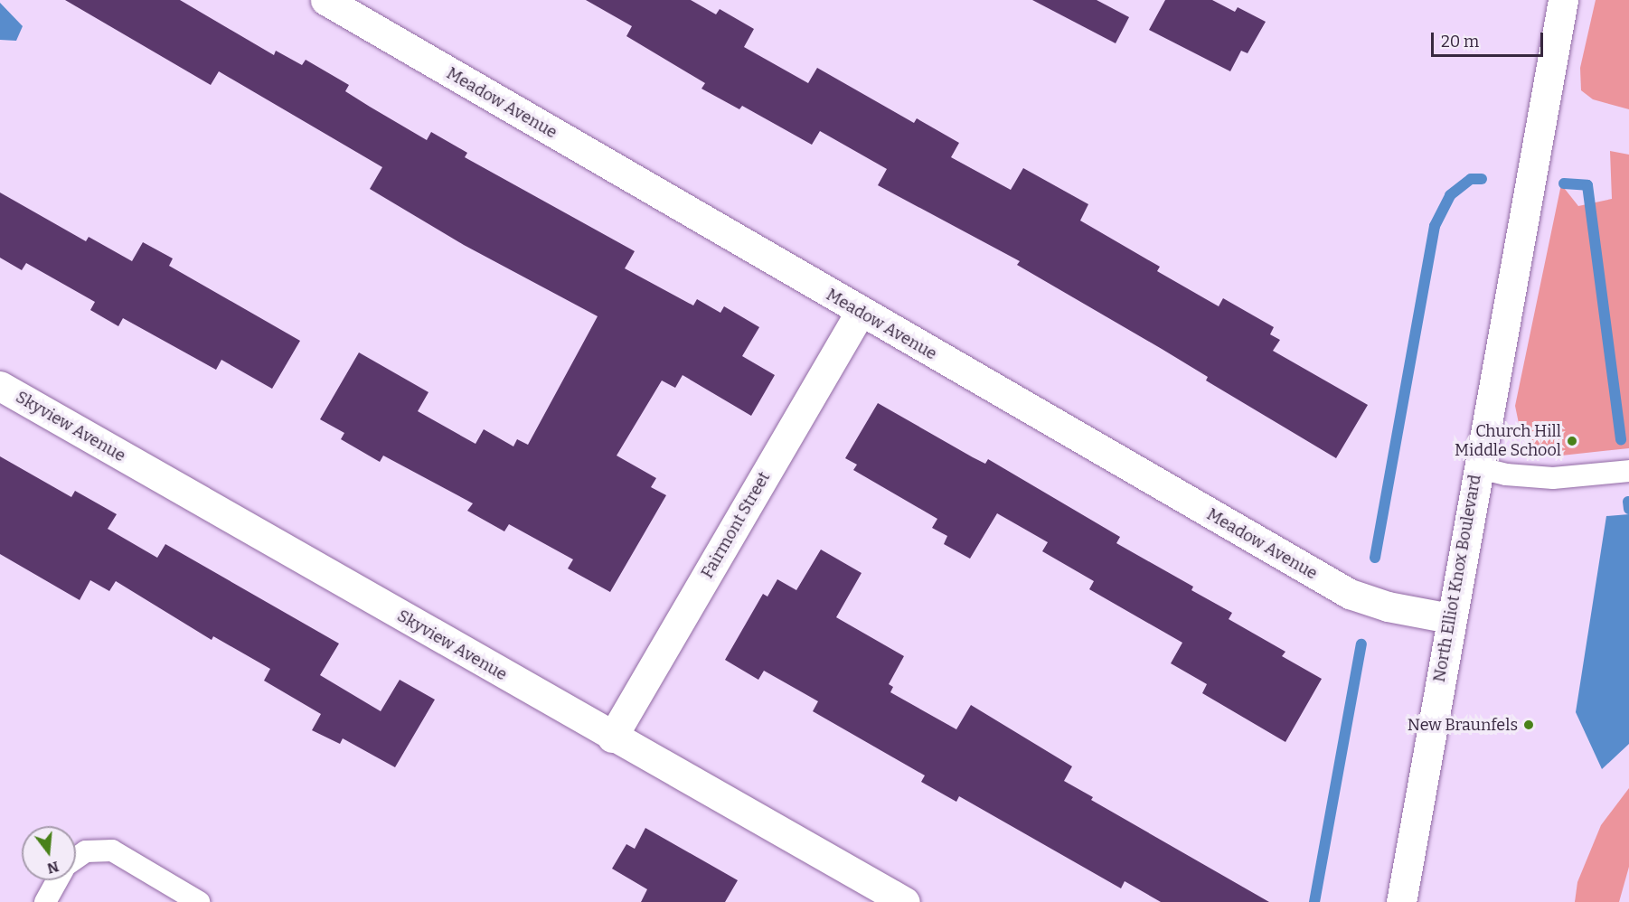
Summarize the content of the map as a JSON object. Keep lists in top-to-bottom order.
{
  "streets": {
    "street": [
      "Meadow Avenue",
      "Skyview Avenue",
      "Fairmont Street",
      "North Elliot Knox Boulevard"
    ]
  },
  "crossings": [
    ["Meadow Avenue", "Fairmont Street"],
    ["Meadow Avenue", "North Elliot Knox Boulevard"],
    ["Skyview Avenue", "Fairmont Street"]
  ],
  "places": ["Church Hill Middle School", "New Braunfels"],
  "scale_bar": "20 m",
  "north": "bottom"
}
